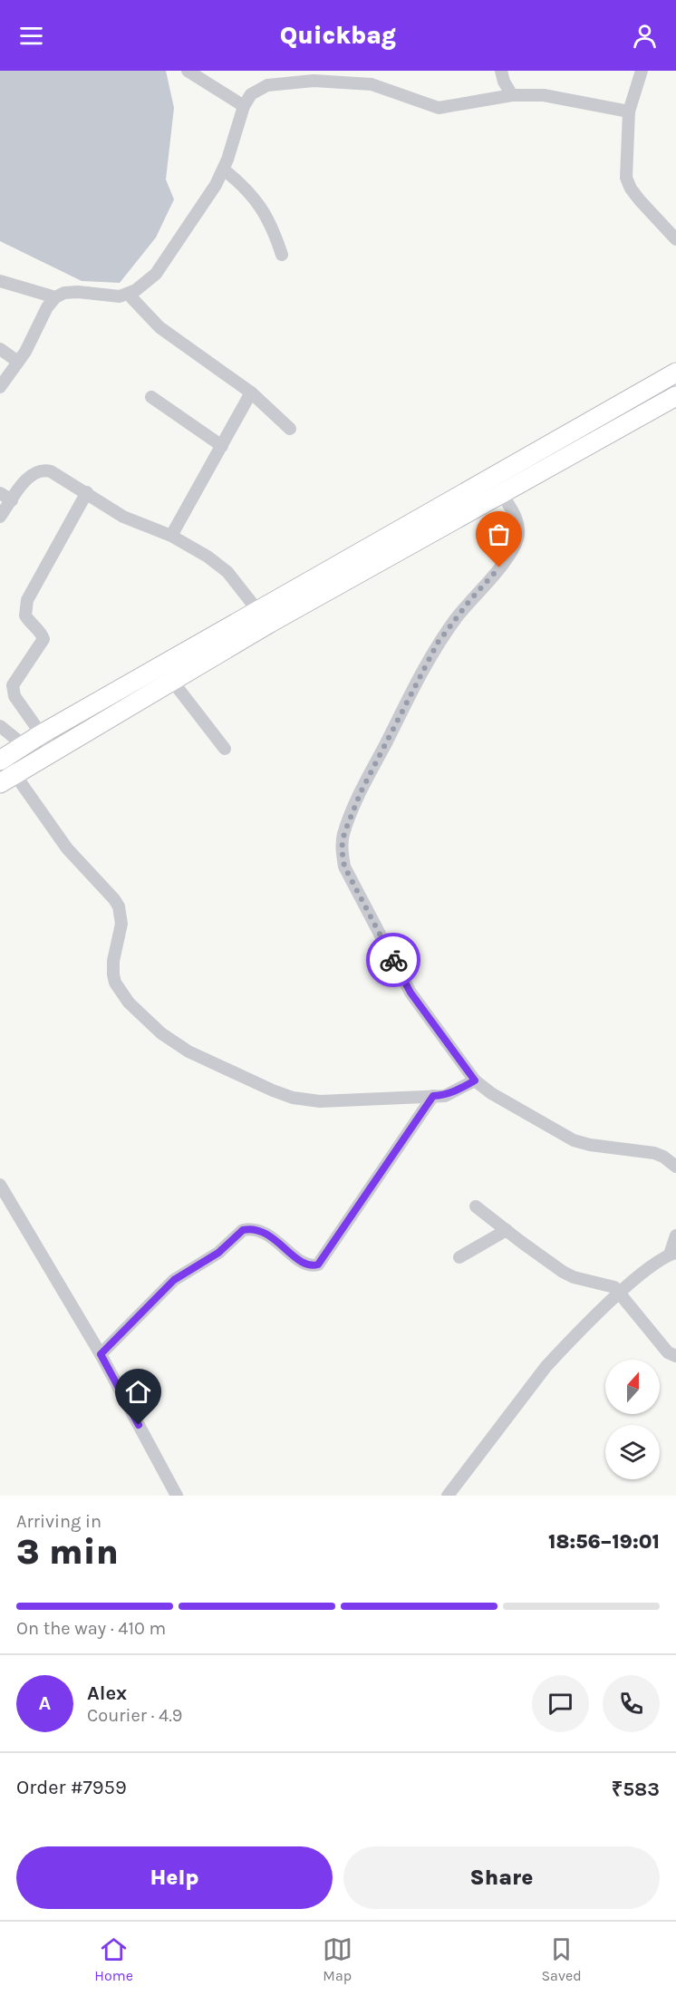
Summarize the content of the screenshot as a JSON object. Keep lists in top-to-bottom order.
{
  "north": "top",
  "page": {
    "header": "Quickbag",
    "heading": ["3 min", "Arriving in", "18:56–19:01"],
    "panel": [
      "Alex",
      "Courier · 4.9",
      "Order #7959",
      "₹583"
    ],
    "bar": "On the way · 410 m",
    "round": "A",
    "buttons": ["Help", "Share"],
    "tabs": ["Home", "Map", "Saved"]
  }
}
